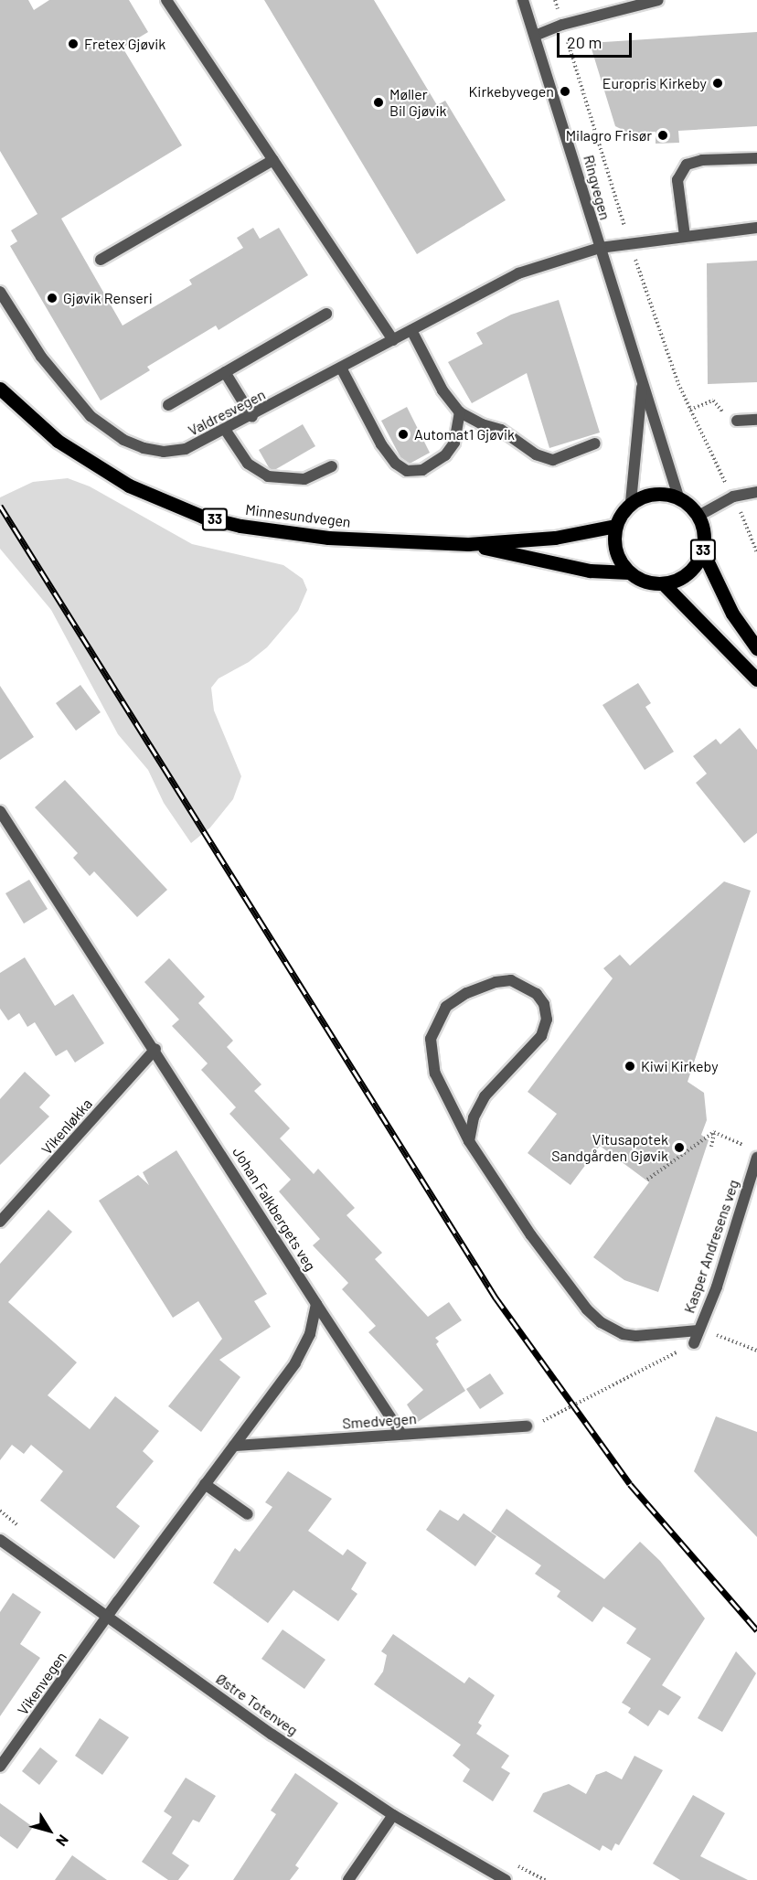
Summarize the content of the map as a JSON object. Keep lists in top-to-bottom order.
{
  "streets": {
    "main road": ["Minnesundvegen", "33"],
    "street": [
      "Ringvegen",
      "Valdresvegen",
      "Vikenløkka",
      "Johan Falkbergets veg",
      "Kasper Andresens veg",
      "Smedvegen",
      "Vikenvegen",
      "Østre Totenveg"
    ]
  },
  "crossings": [
    ["Ringvegen", "Valdresvegen"],
    ["Ringvegen", "Minnesundvegen"],
    ["Ringvegen", "33"],
    ["Minnesundvegen", "33"],
    ["Vikenløkka", "Johan Falkbergets veg"],
    ["Johan Falkbergets veg", "Smedvegen"],
    ["Vikenvegen", "Østre Totenveg"]
  ],
  "places": [
    "Fretex Gjøvik",
    "Europris Kirkeby",
    "Kirkebyvegen",
    "Møller Bil Gjøvik",
    "Milagro Frisør",
    "Gjøvik Renseri",
    "Automat1 Gjøvik",
    "Kiwi Kirkeby",
    "Vitusapotek Sandgården Gjøvik"
  ],
  "scale_bar": "20 m",
  "north": "bottom right"
}
